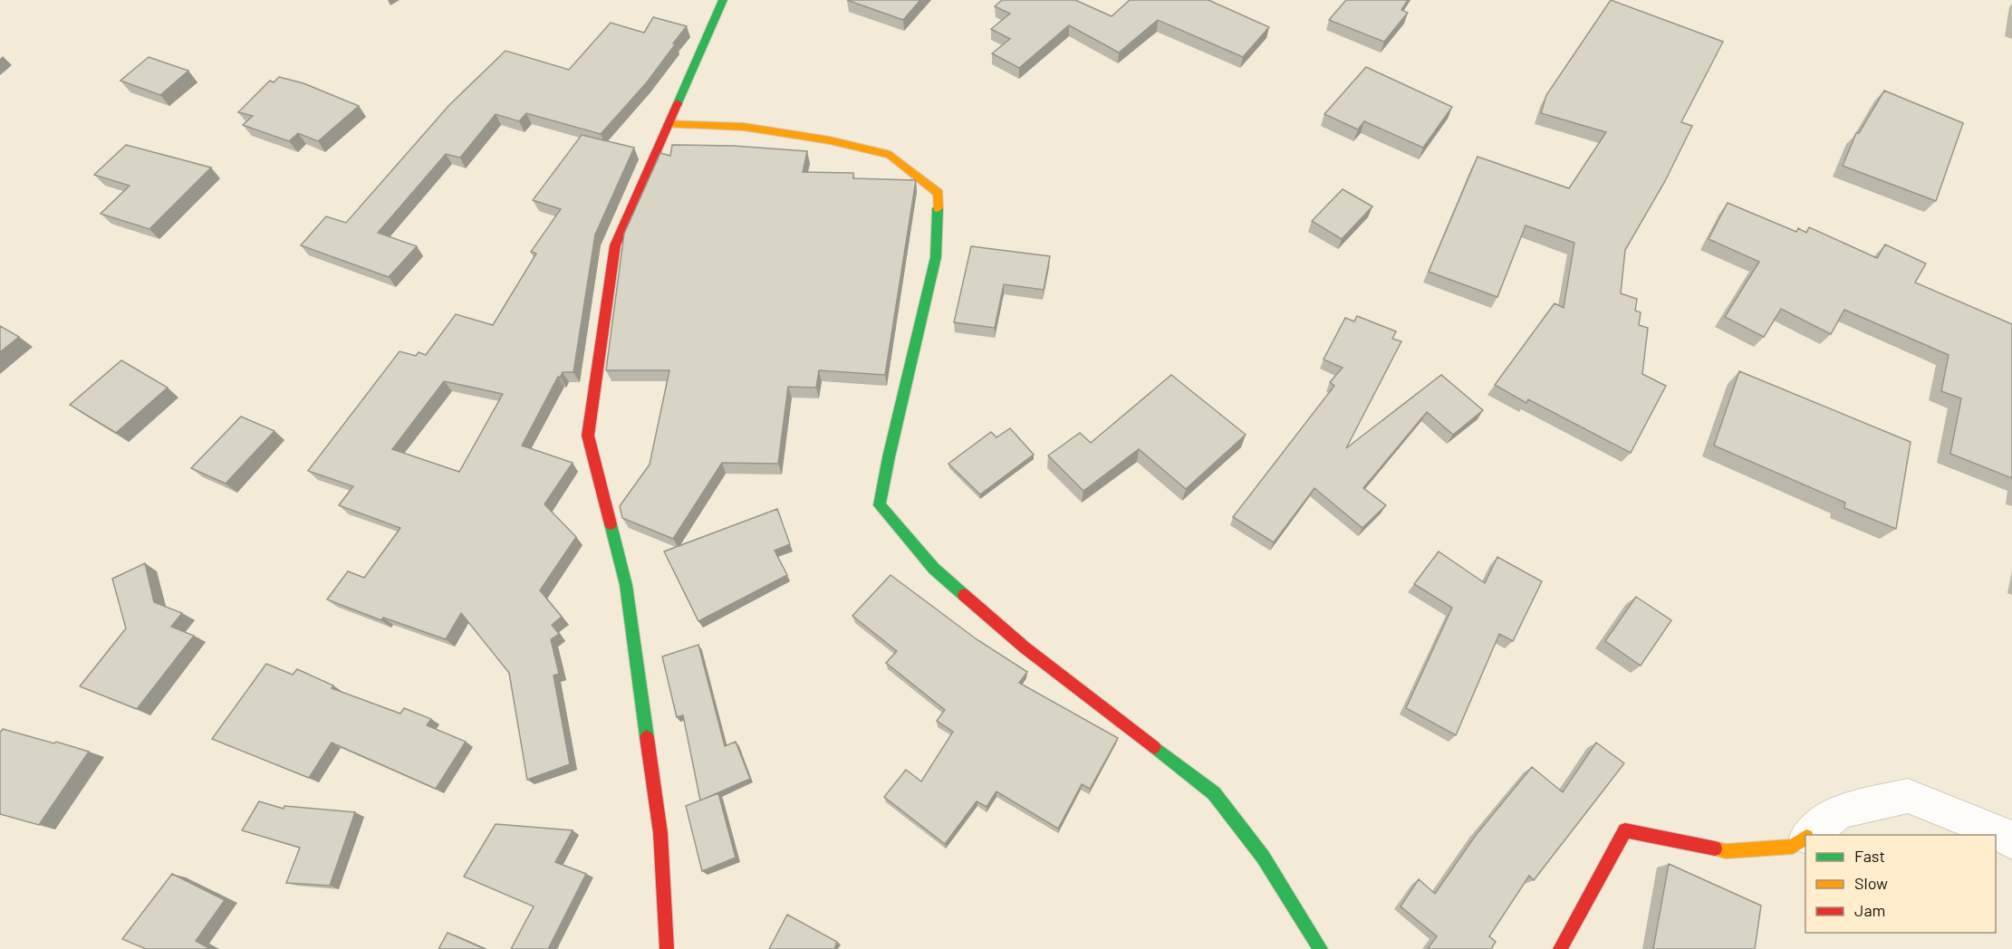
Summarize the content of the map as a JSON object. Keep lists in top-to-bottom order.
{
  "legend": ["Fast", "Slow", "Jam"]
}
